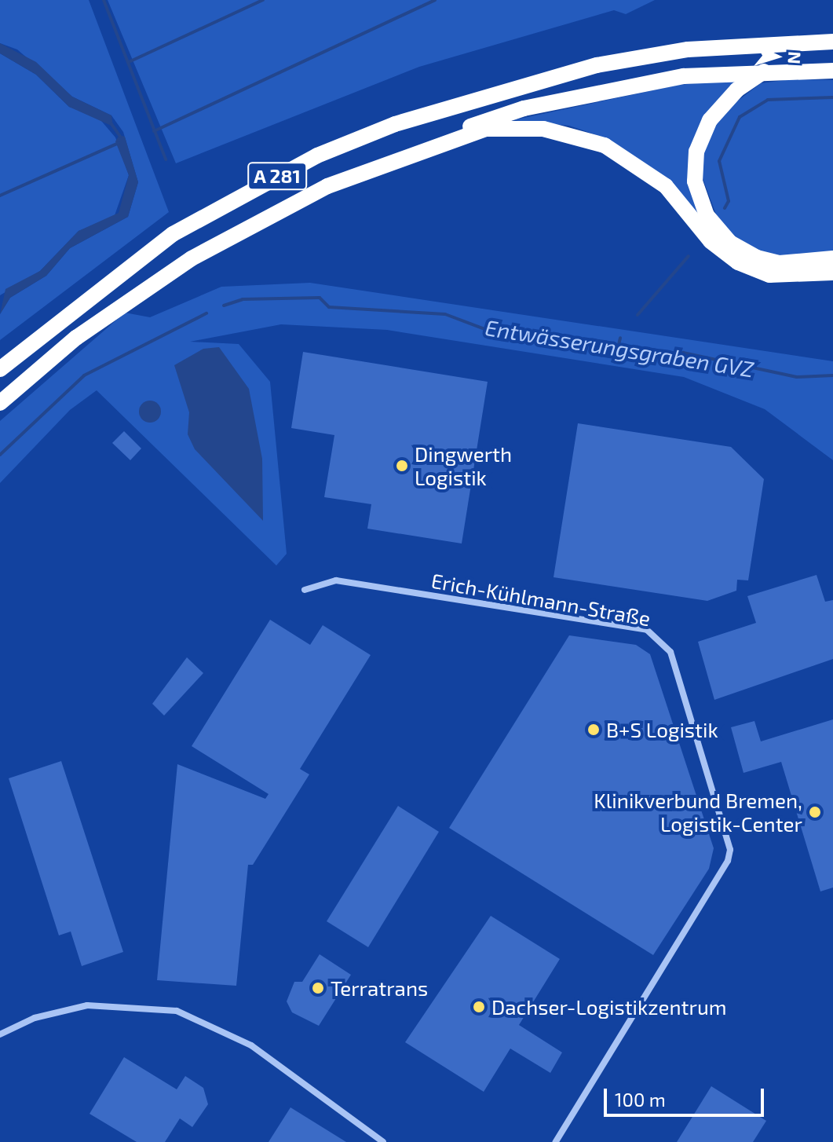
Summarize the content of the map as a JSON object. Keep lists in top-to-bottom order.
{
  "streets": {
    "highway": ["A 281"],
    "street": ["Erich-Kühlmann-Straße"]
  },
  "water": ["Entwässerungsgraben GVZ"],
  "places": [
    "Dingwerth Logistik",
    "B+S Logistik",
    "Klinikverbund Bremen, Logistik-Center",
    "Terratrans",
    "Dachser-Logistikzentrum"
  ],
  "scale_bar": "100 m",
  "north": "right"
}
